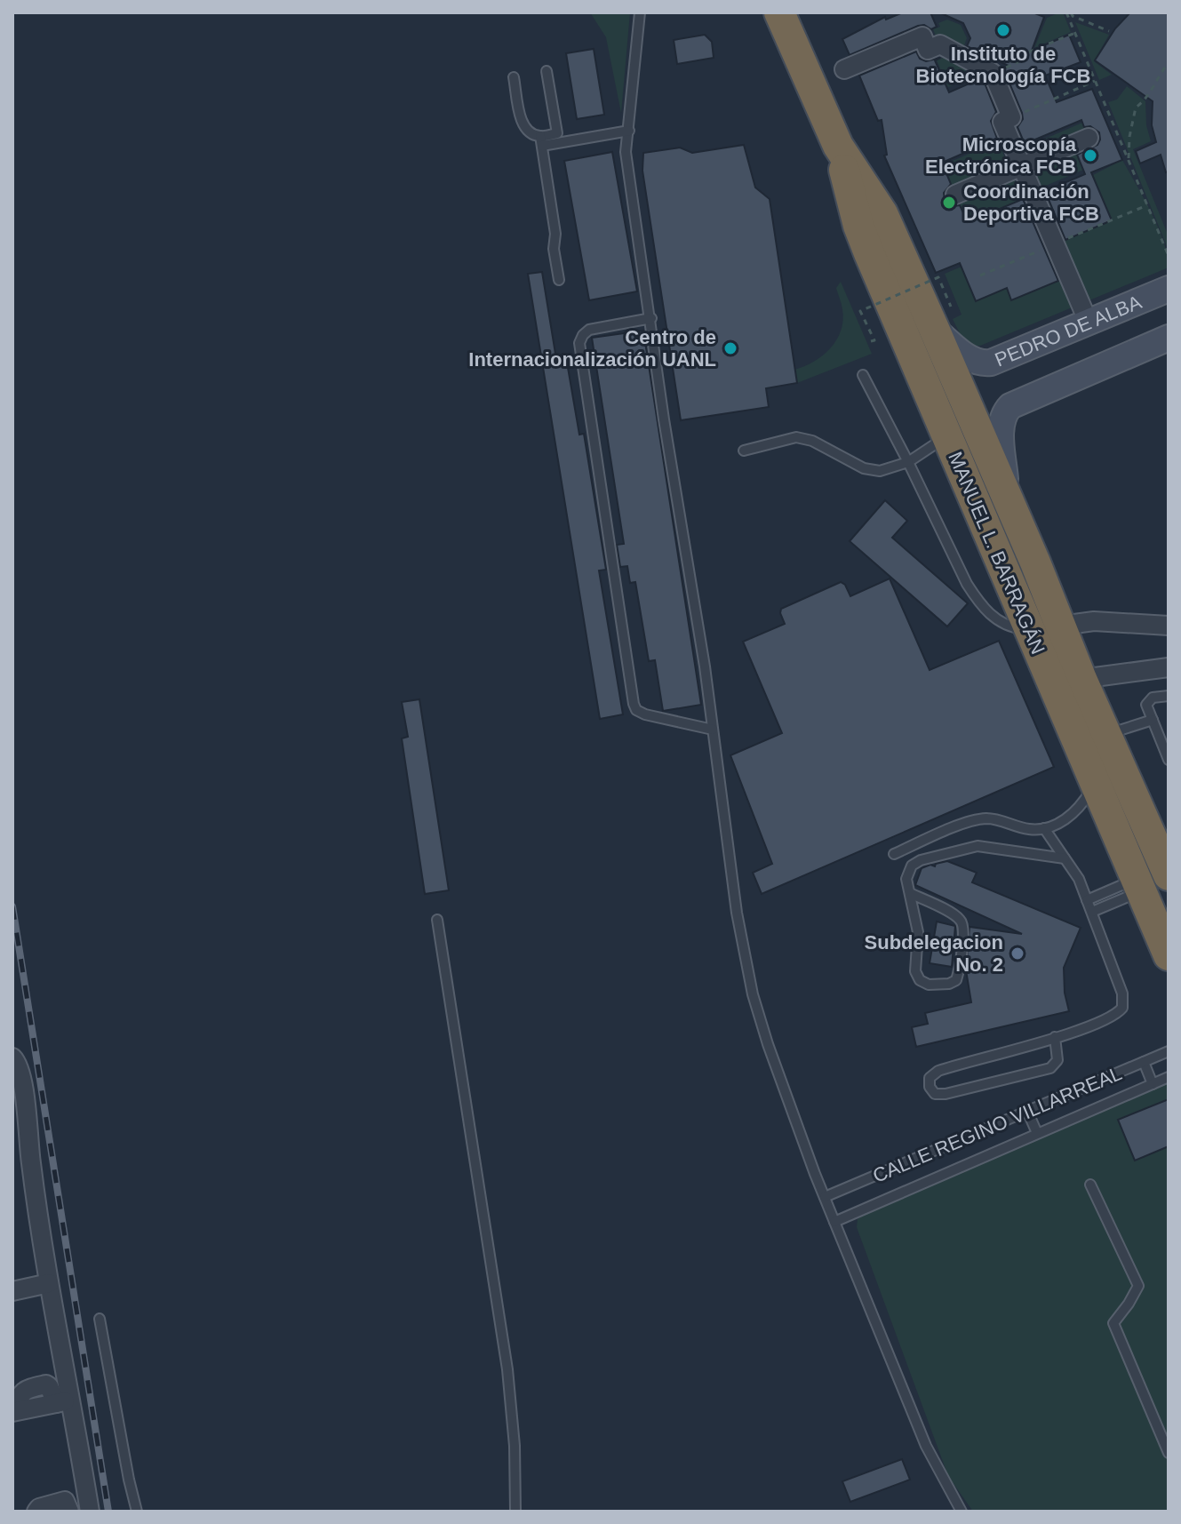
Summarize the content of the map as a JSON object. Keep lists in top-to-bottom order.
{
  "streets": {
    "highway": ["MANUEL L. BARRAGÁN"],
    "street": ["PEDRO DE ALBA"],
    "lane": ["CALLE REGINO VILLARREAL"]
  },
  "crossings": [
    ["PEDRO DE ALBA", "MANUEL L. BARRAGÁN"]
  ],
  "places": [
    "Instituto de Biotecnología FCB",
    "Microscopía Electrónica FCB",
    "Coordinación Deportiva FCB",
    "Centro de Internacionalización UANL",
    "Subdelegacion No. 2"
  ]
}
